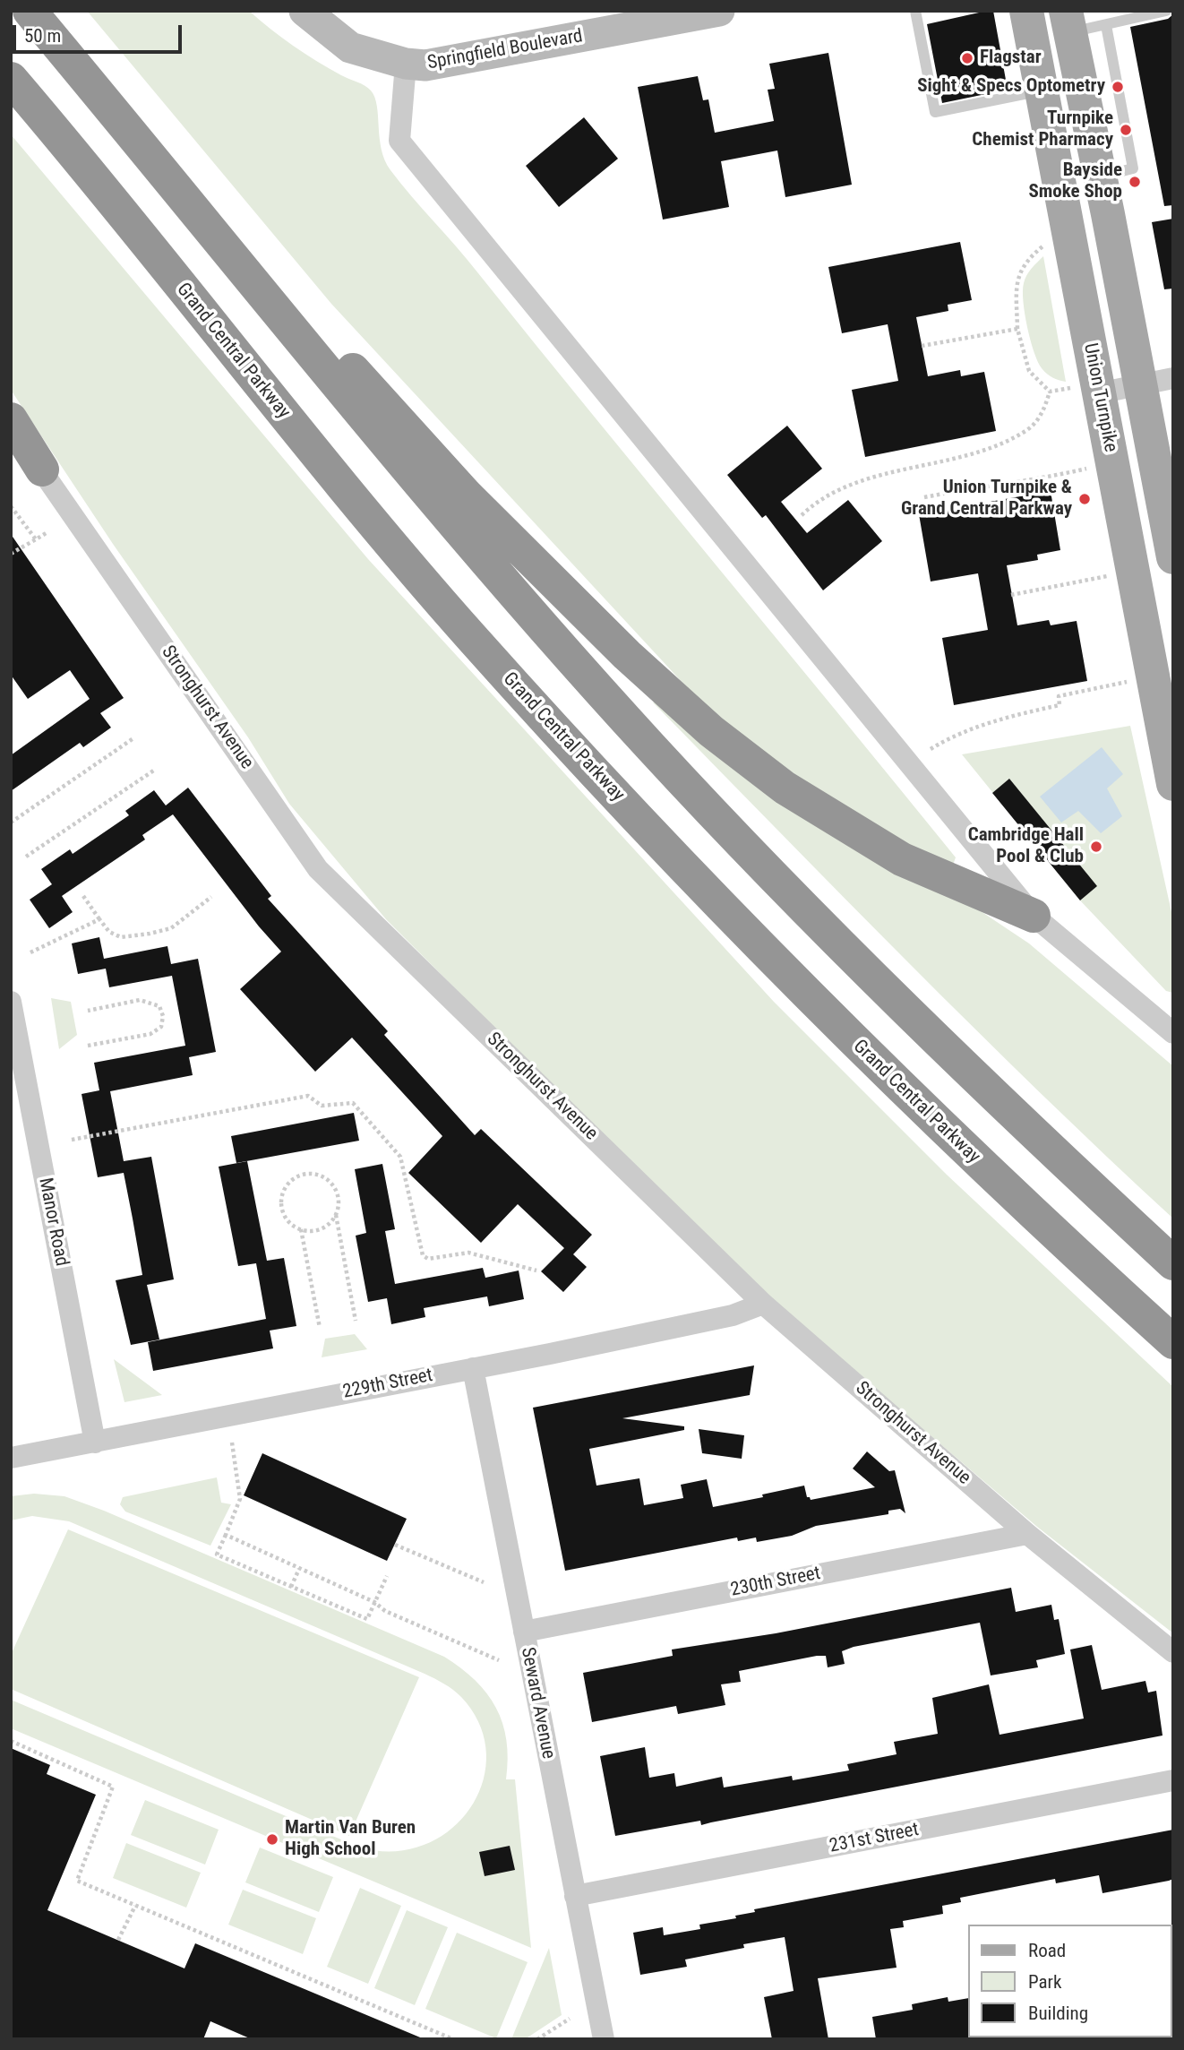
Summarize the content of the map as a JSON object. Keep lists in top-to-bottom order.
{
  "streets": {
    "highway": ["Grand Central Parkway"],
    "main road": ["Springfield Boulevard", "Union Turnpike"],
    "street": [
      "Stronghurst Avenue",
      "Manor Road",
      "229th Street",
      "230th Street",
      "Seward Avenue",
      "231st Street"
    ]
  },
  "crossings": [
    ["Stronghurst Avenue", "229th Street"],
    ["Stronghurst Avenue", "230th Street"],
    ["Manor Road", "229th Street"],
    ["229th Street", "Seward Avenue"],
    ["230th Street", "Seward Avenue"],
    ["Seward Avenue", "231st Street"]
  ],
  "places": [
    "Flagstar",
    "Sight & Specs Optometry",
    "Turnpike Chemist Pharmacy",
    "Bayside Smoke Shop",
    "Union Turnpike & Grand Central Parkway",
    "Cambridge Hall Pool & Club",
    "Martin Van Buren High School"
  ],
  "legend": ["Road", "Park", "Building"],
  "scale_bar": "50 m"
}
